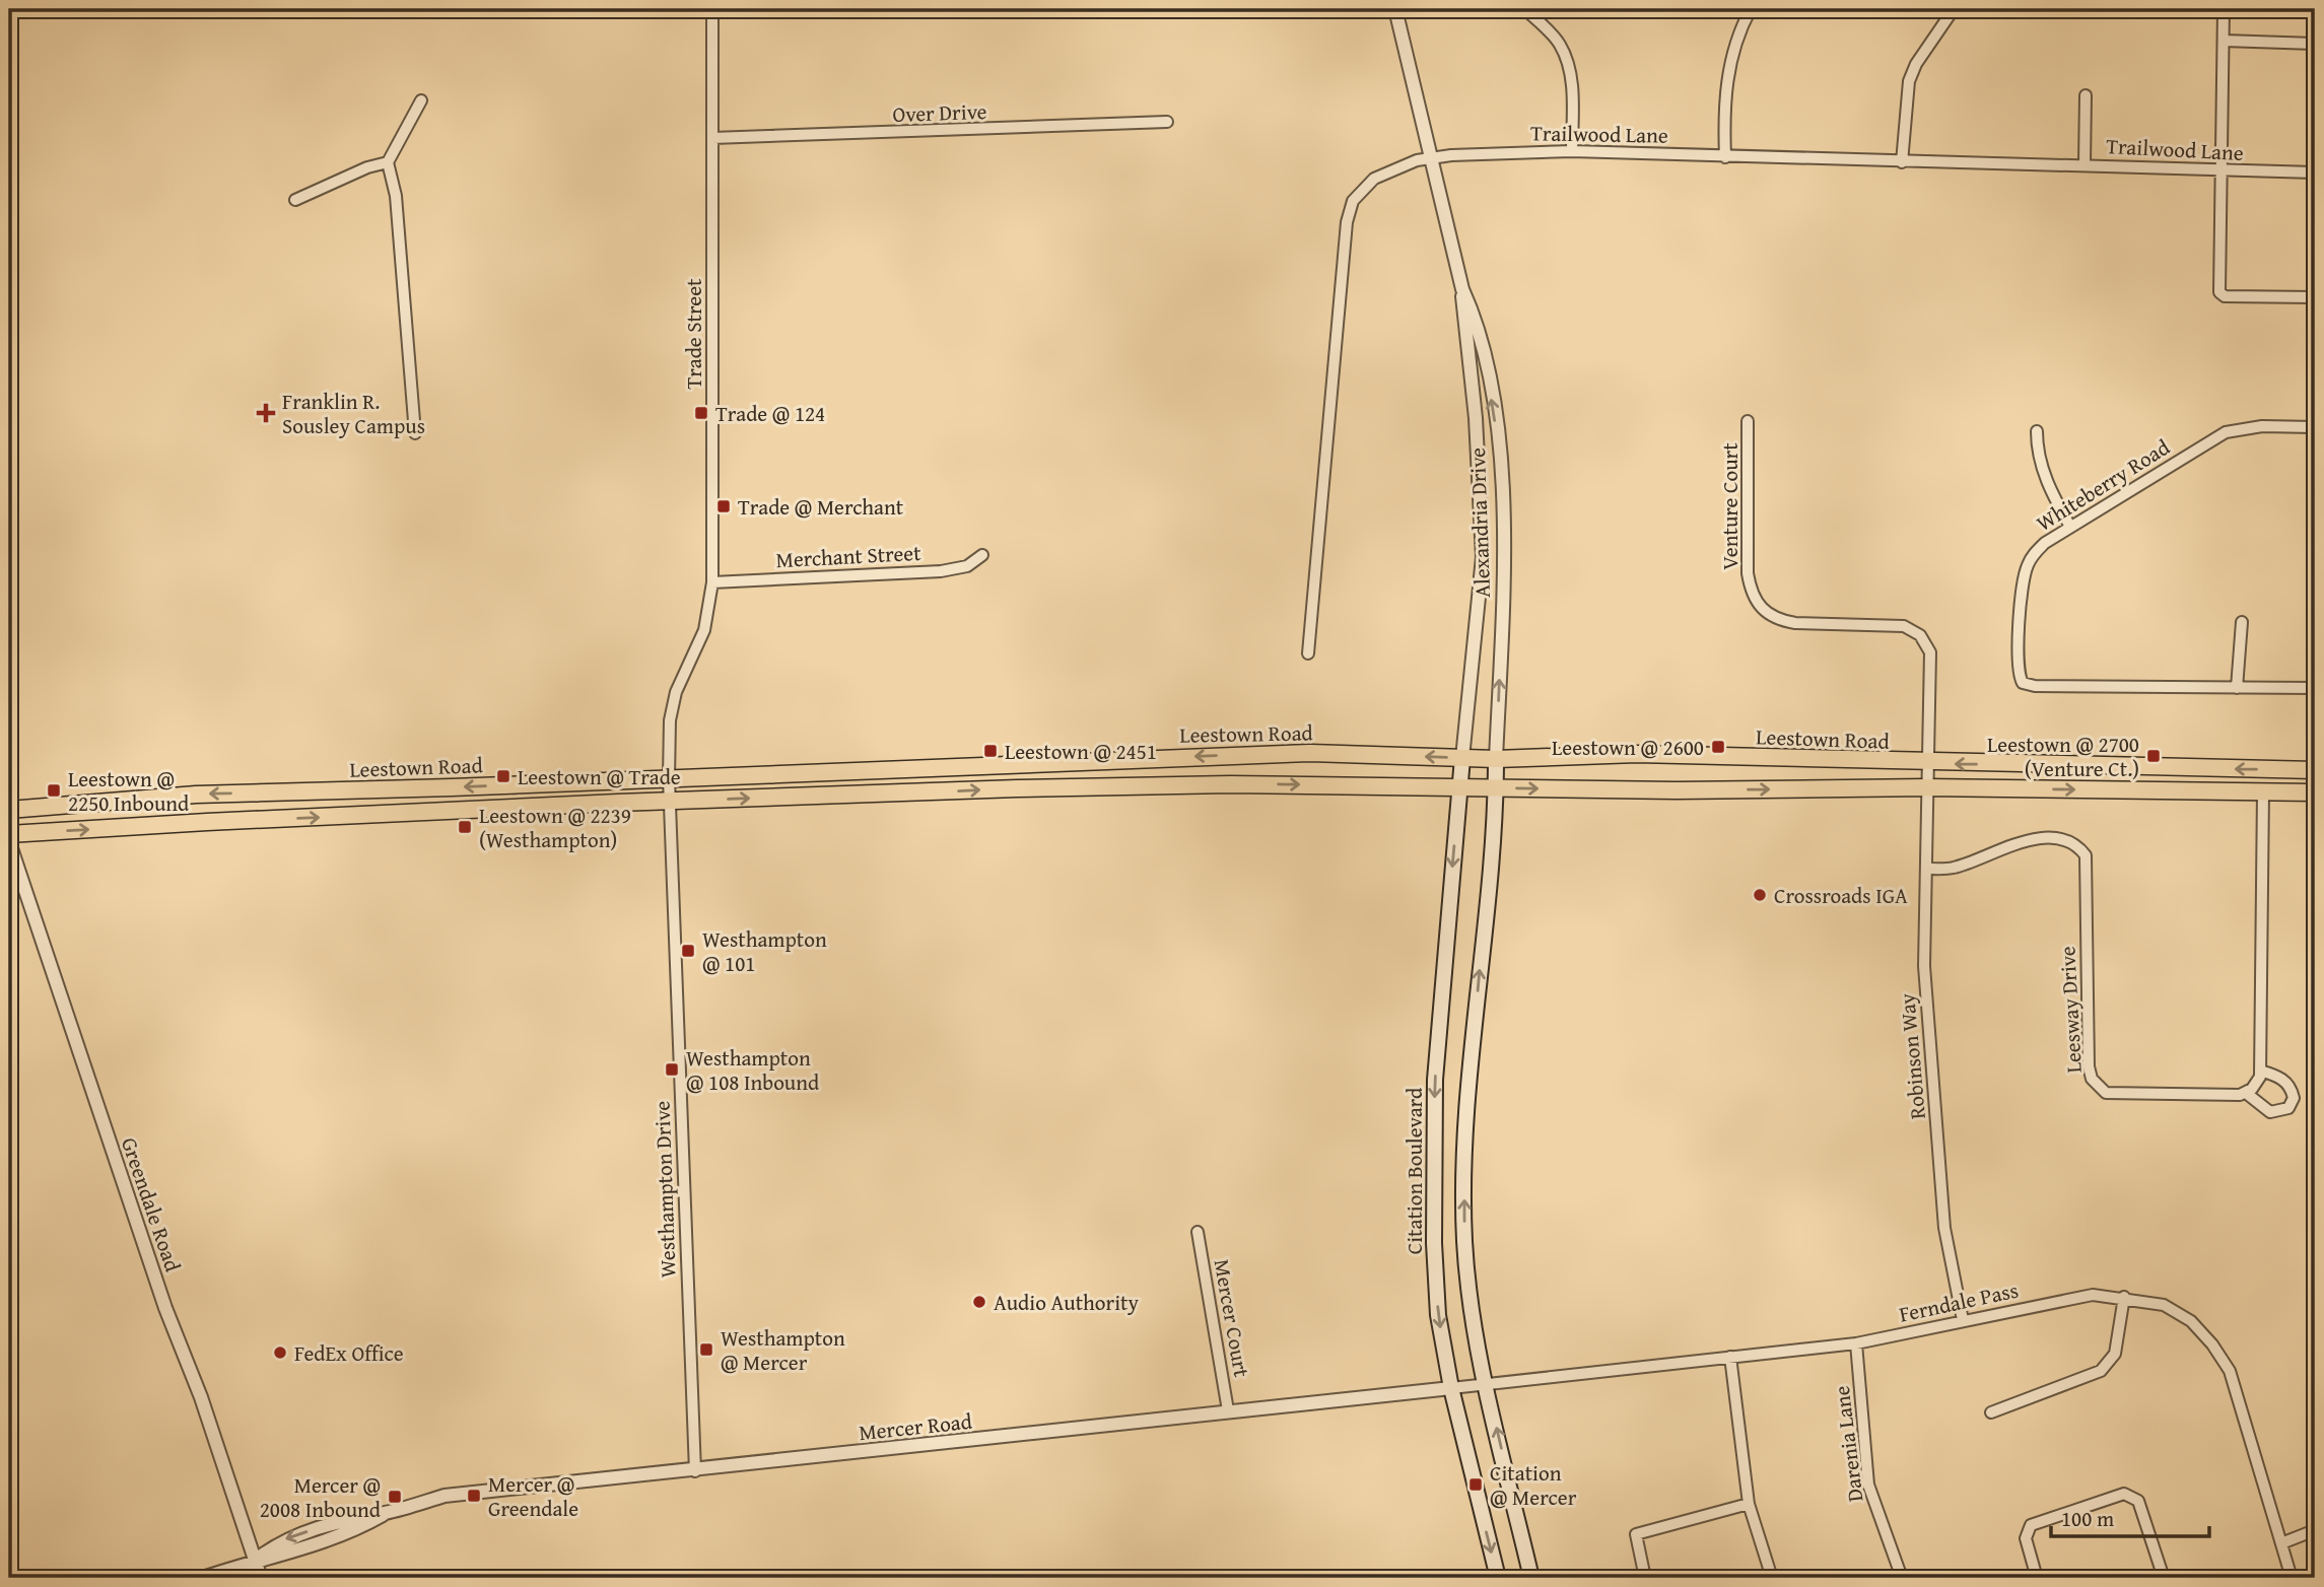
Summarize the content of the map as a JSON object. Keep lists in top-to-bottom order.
{
  "streets": {
    "main road": ["Leestown Road", "Citation Boulevard"],
    "street": [
      "Over Drive",
      "Trailwood Lane",
      "Trade Street",
      "Whiteberry Road",
      "Venture Court",
      "Alexandria Drive",
      "Merchant Street",
      "Leesway Drive",
      "Robinson Way",
      "Westhampton Drive",
      "Greendale Road",
      "Ferndale Pass",
      "Mercer Court",
      "Mercer Road",
      "Darenia Lane"
    ]
  },
  "crossings": [
    ["Over Drive", "Trade Street"],
    ["Trailwood Lane", "Alexandria Drive"],
    ["Trade Street", "Merchant Street"],
    ["Trade Street", "Leestown Road"],
    ["Trade Street", "Westhampton Drive"],
    ["Venture Court", "Leestown Road"],
    ["Venture Court", "Robinson Way"],
    ["Alexandria Drive", "Leestown Road"],
    ["Alexandria Drive", "Citation Boulevard"],
    ["Leestown Road", "Citation Boulevard"],
    ["Leestown Road", "Westhampton Drive"],
    ["Leesway Drive", "Robinson Way"],
    ["Robinson Way", "Ferndale Pass"],
    ["Citation Boulevard", "Ferndale Pass"],
    ["Citation Boulevard", "Mercer Road"],
    ["Westhampton Drive", "Mercer Road"],
    ["Greendale Road", "Mercer Road"],
    ["Ferndale Pass", "Mercer Road"],
    ["Ferndale Pass", "Darenia Lane"],
    ["Mercer Court", "Mercer Road"]
  ],
  "places": {
    "health": ["Franklin R. Sousley Campus"],
    "transit": [
      "Trade @ 124",
      "Trade @ Merchant",
      "Leestown @ 2600",
      "Leestown @ 2451",
      "Leestown @ 2700 (Venture Ct.)",
      "Leestown @ Trade",
      "Leestown @ 2250 Inbound",
      "Leestown @ 2239 (Westhampton)",
      "Westhampton @ 101",
      "Westhampton @ 108 Inbound",
      "Westhampton @ Mercer",
      "Citation @ Mercer",
      "Mercer @ Greendale",
      "Mercer @ 2008 Inbound"
    ],
    "other": ["Crossroads IGA", "Audio Authority", "FedEx Office"]
  },
  "scale_bar": "100 m"
}
